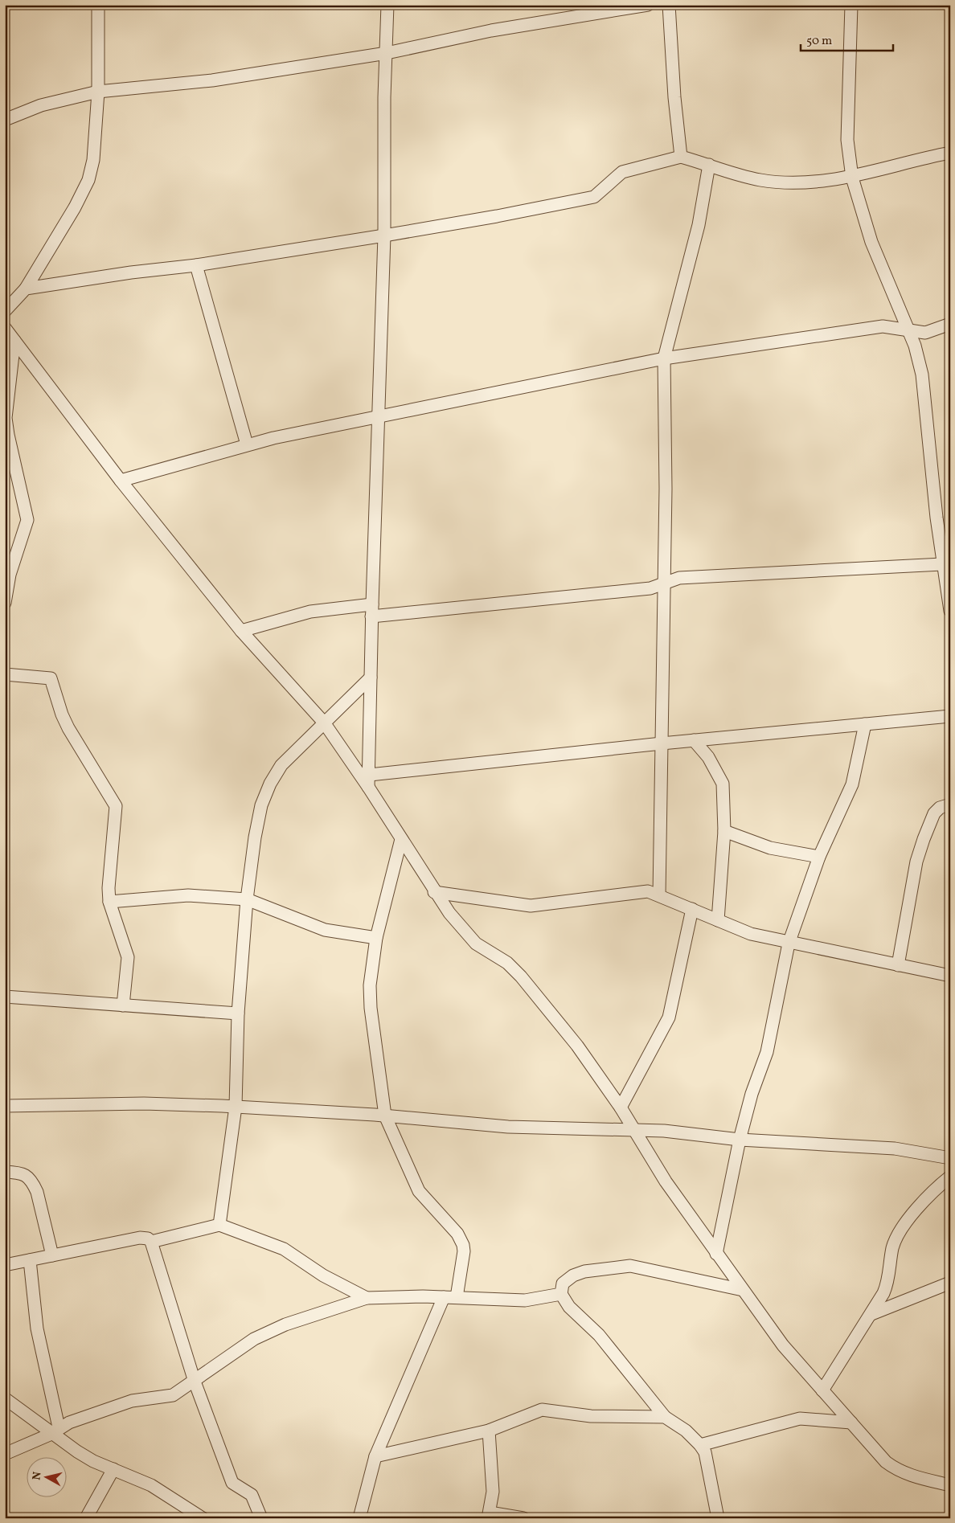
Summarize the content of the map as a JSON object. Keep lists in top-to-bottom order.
{
  "scale_bar": "50 m",
  "north": "left"
}
